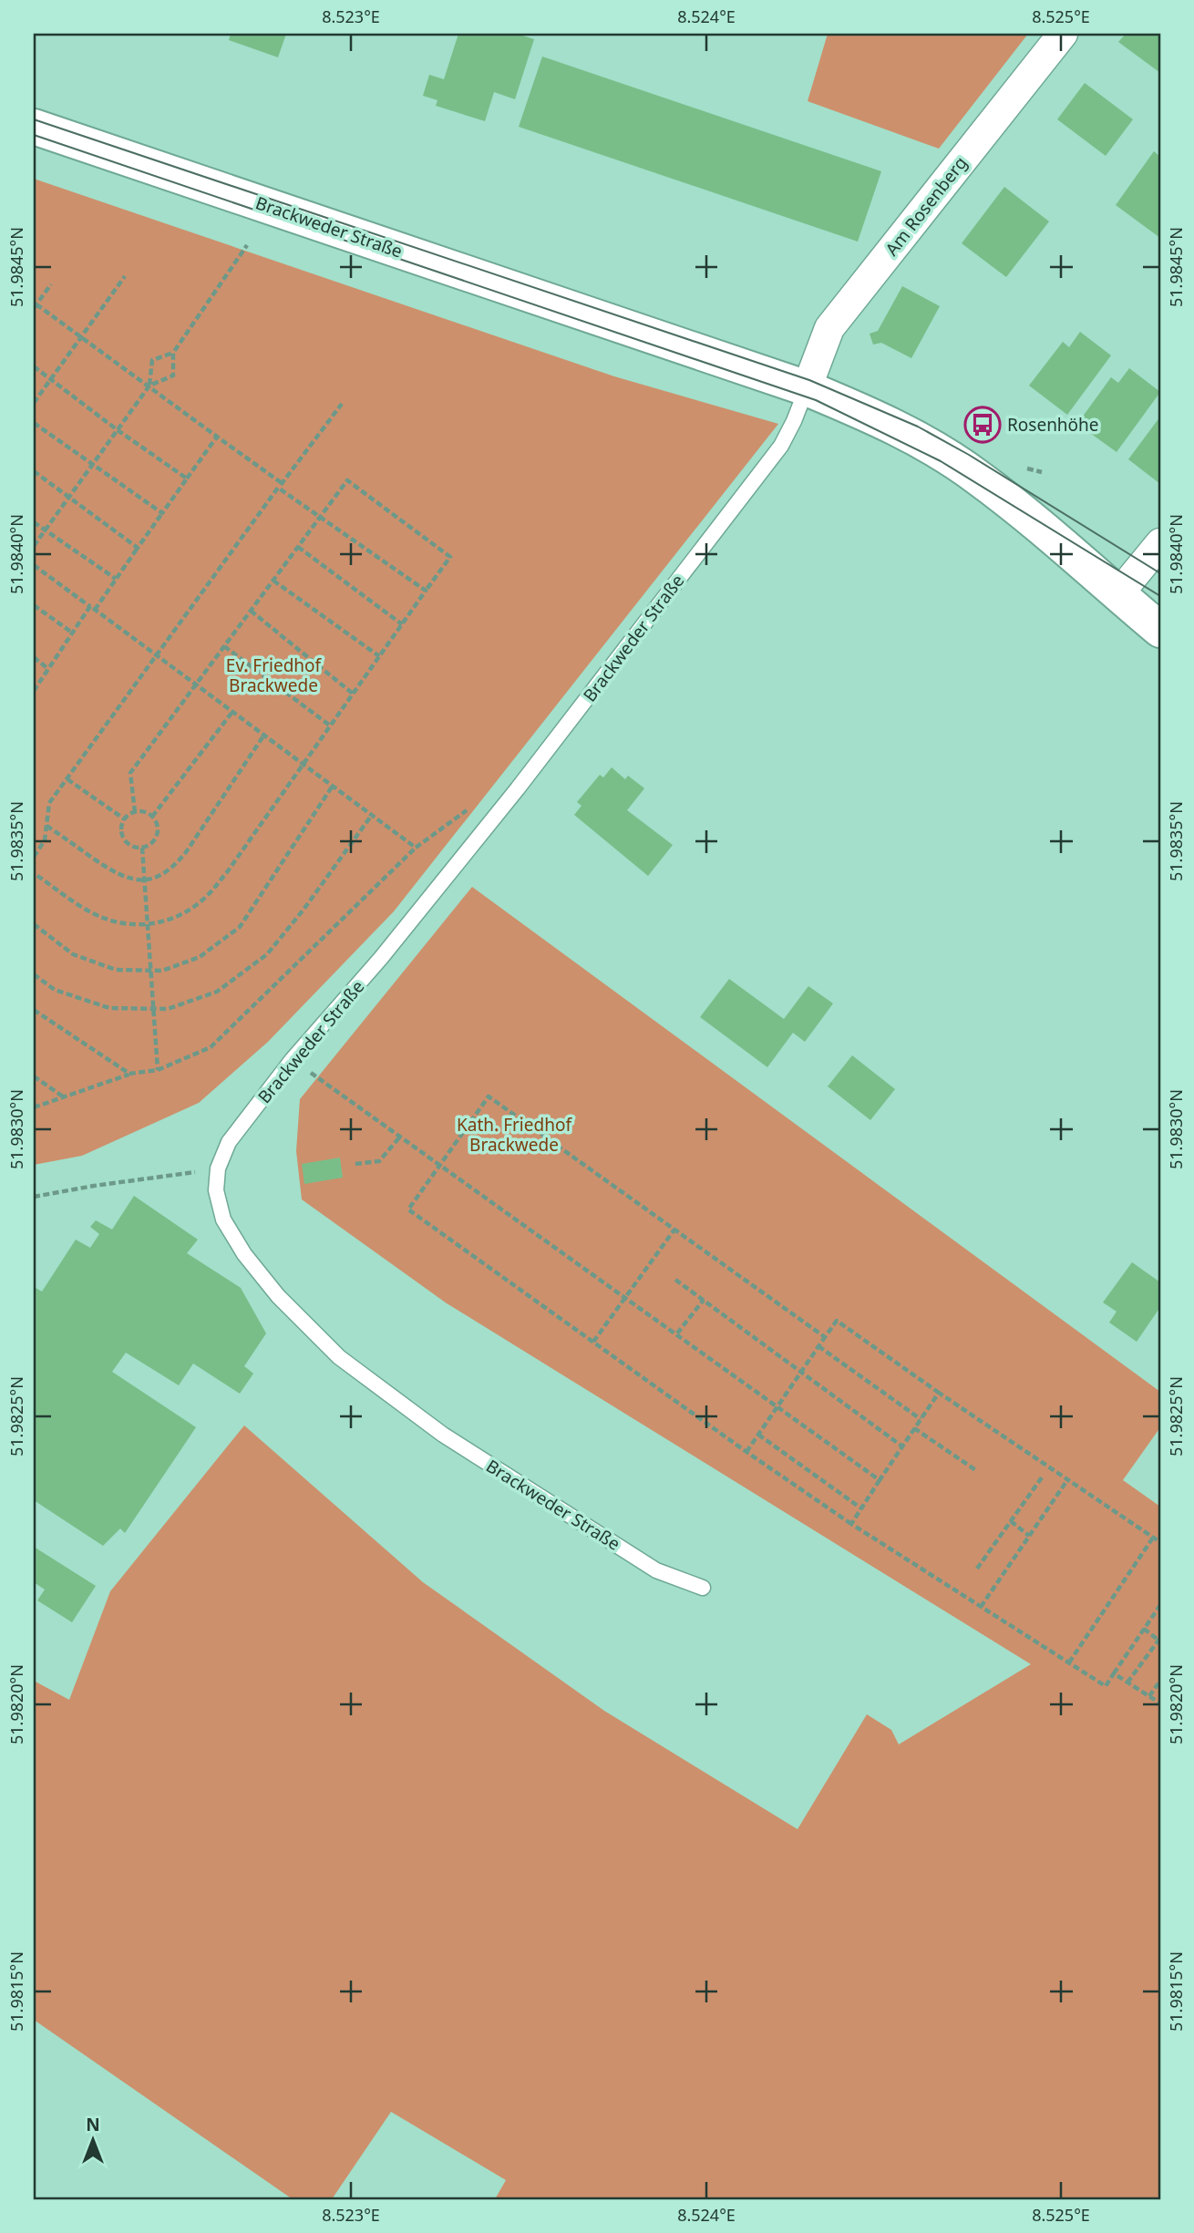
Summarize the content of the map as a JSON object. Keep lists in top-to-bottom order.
{
  "streets": {
    "street": ["Am Rosenberg", "Brackweder Straße"]
  },
  "crossings": [
    ["Am Rosenberg", "Brackweder Straße"]
  ],
  "parks": ["Ev. Friedhof Brackwede", "Kath. Friedhof Brackwede"],
  "places": {
    "bus stop": ["Rosenhöhe"]
  },
  "north": "top",
  "coordinates": [
    "8.523°E",
    "8.524°E",
    "8.525°E",
    "51.9845°N",
    "51.9840°N",
    "51.9835°N",
    "51.9830°N",
    "51.9825°N",
    "51.9820°N",
    "51.9815°N"
  ]
}
